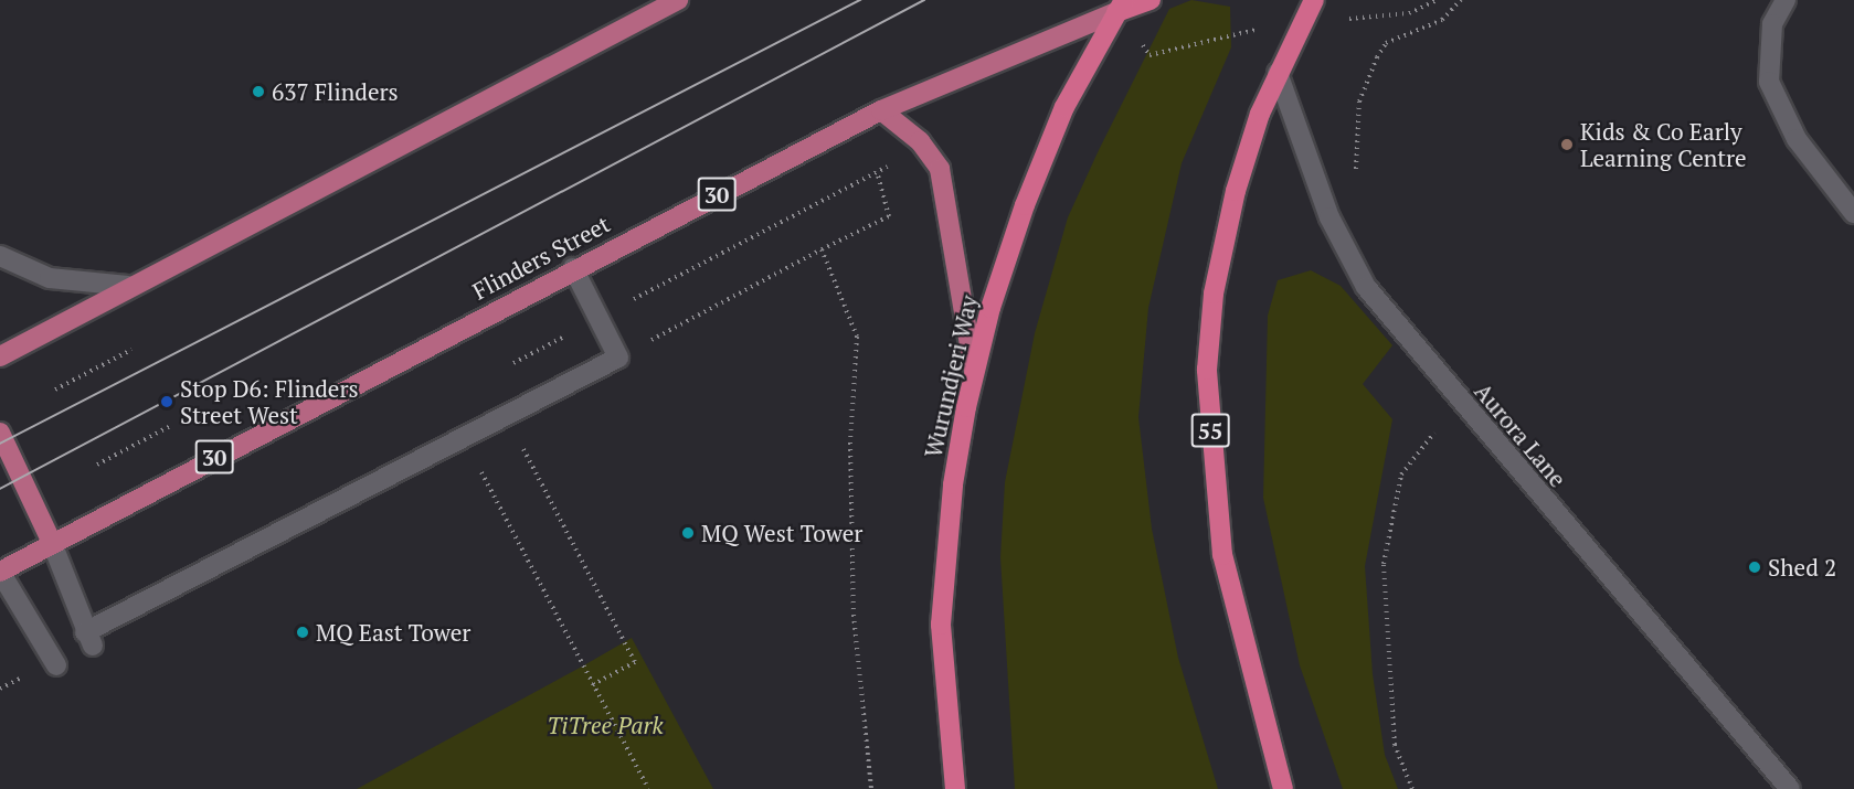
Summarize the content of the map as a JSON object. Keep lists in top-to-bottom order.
{
  "streets": {
    "highway": ["30", "Wurundjeri Way", "55"],
    "main road": ["Flinders Street"],
    "street": ["Aurora Lane"]
  },
  "crossings": [
    ["30", "Flinders Street"],
    ["30", "Wurundjeri Way"],
    ["Flinders Street", "Wurundjeri Way"],
    ["55", "Aurora Lane"]
  ],
  "parks": ["TiTree Park"],
  "places": [
    "637 Flinders",
    "Kids & Co Early Learning Centre",
    "Stop D6: Flinders Street West",
    "MQ West Tower",
    "Shed 2",
    "MQ East Tower"
  ]
}
